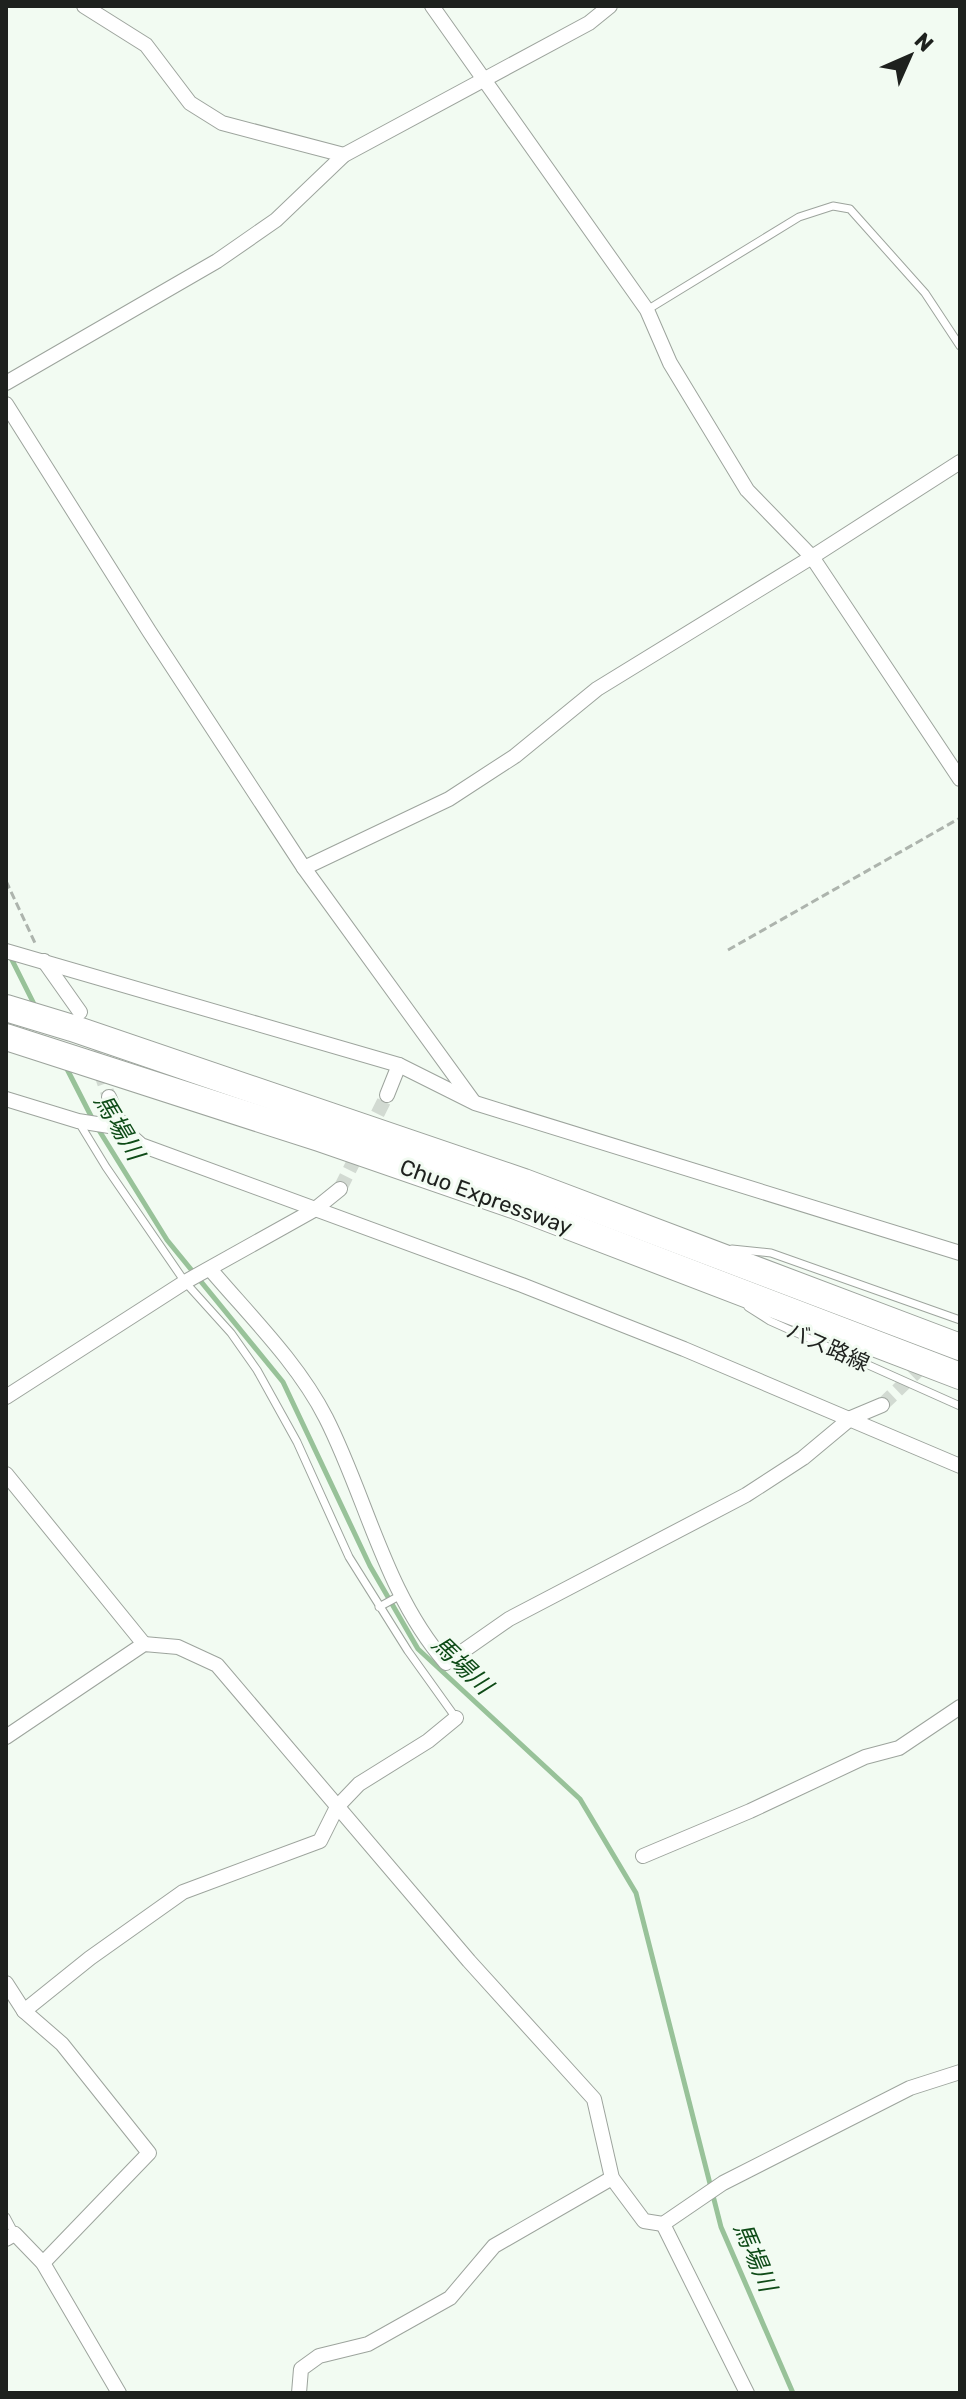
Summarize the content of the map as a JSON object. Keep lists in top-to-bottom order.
{
  "streets": {
    "highway": ["Chuo Expressway"],
    "lane": ["バス路線"]
  },
  "crossings": [
    ["Chuo Expressway", "バス路線"]
  ],
  "water": ["馬場川"],
  "north": "top right"
}
